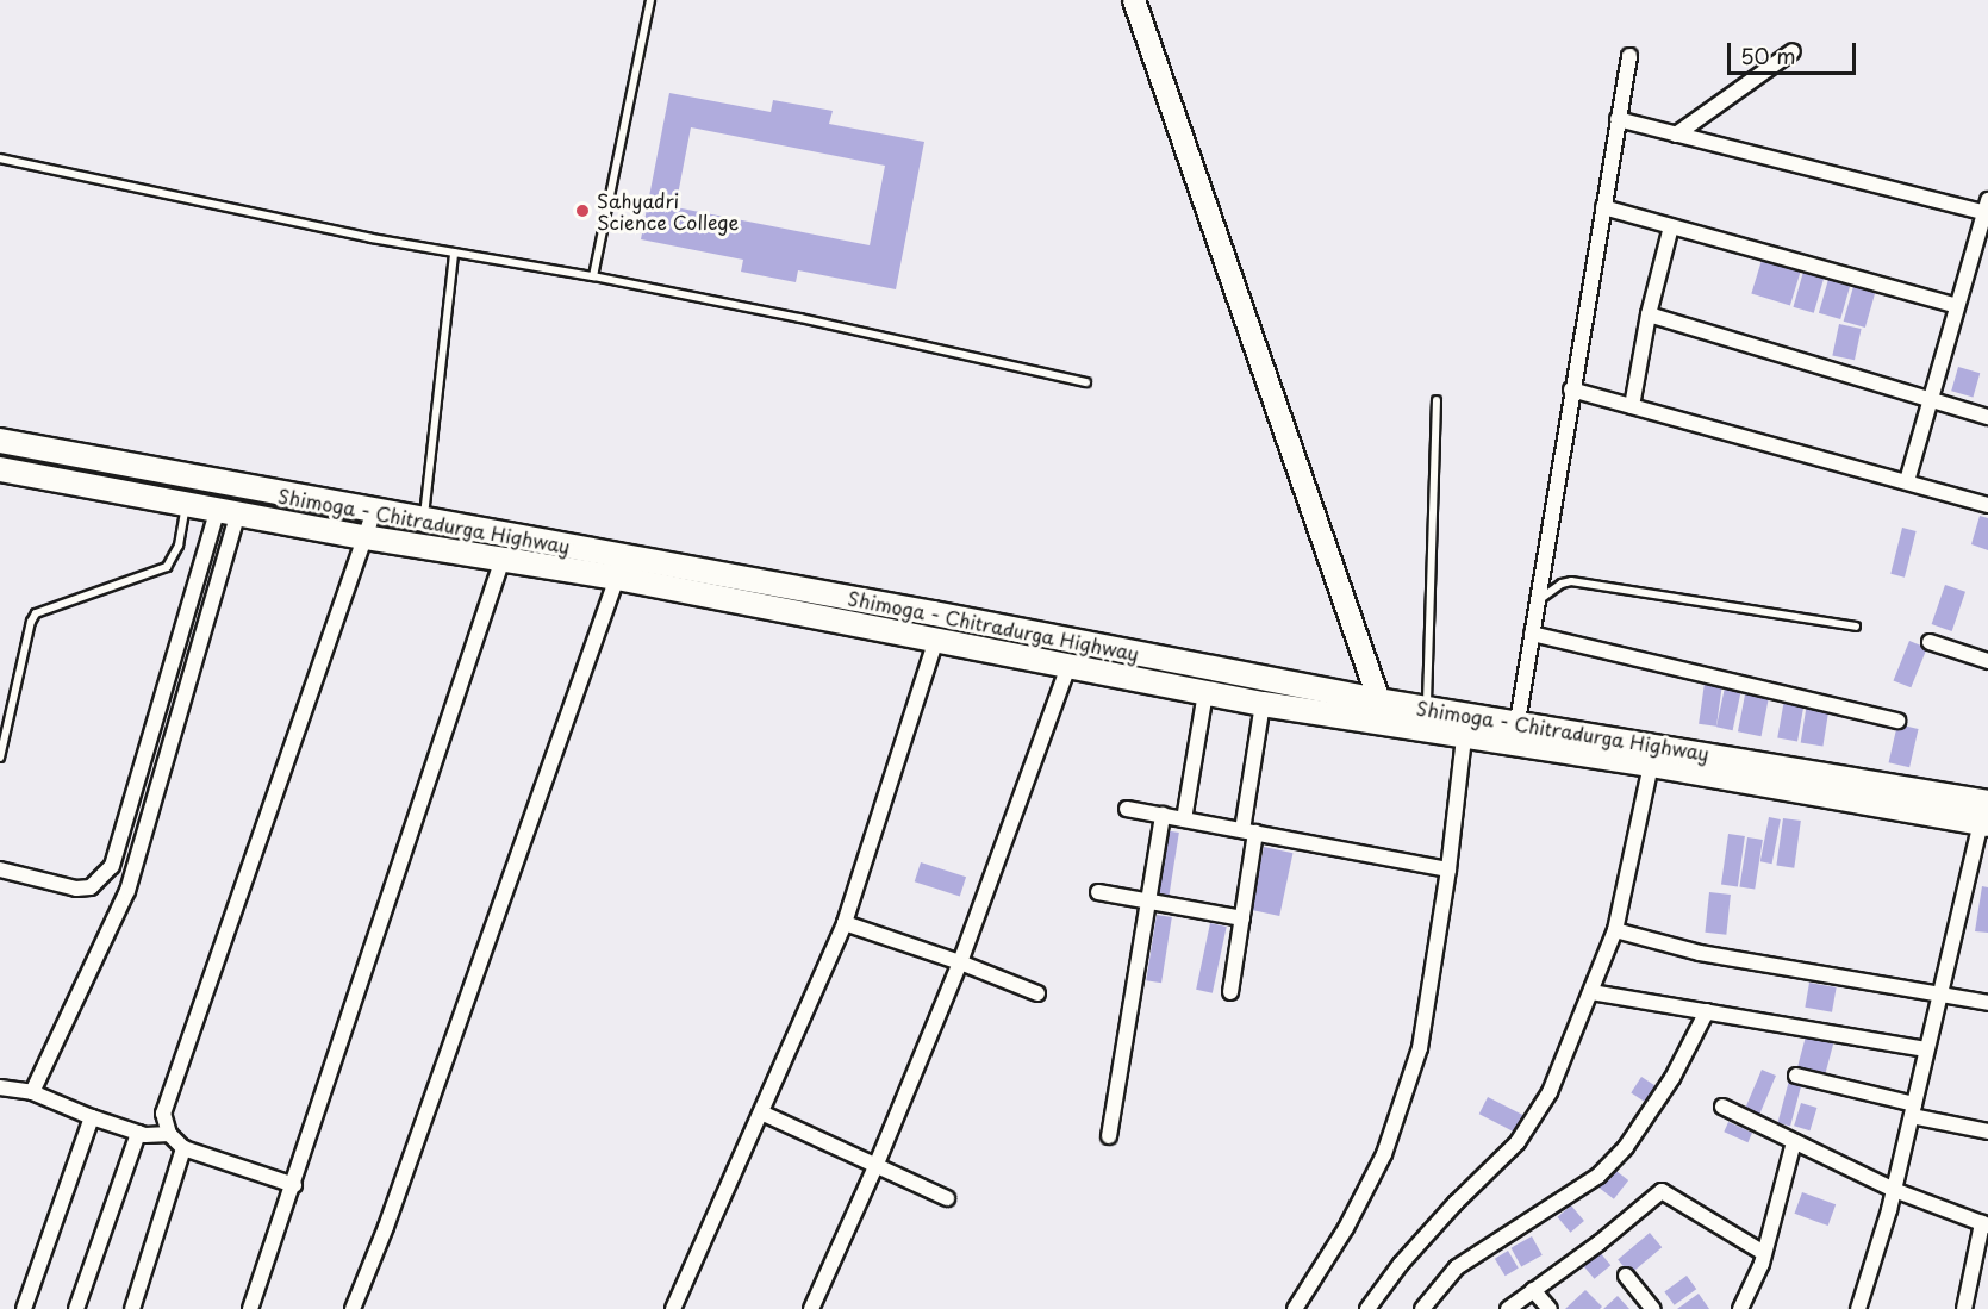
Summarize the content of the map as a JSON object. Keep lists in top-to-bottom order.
{
  "streets": {
    "main road": ["Shimoga - Chitradurga Highway"]
  },
  "places": ["Sahyadri Science College"],
  "scale_bar": "50 m"
}
